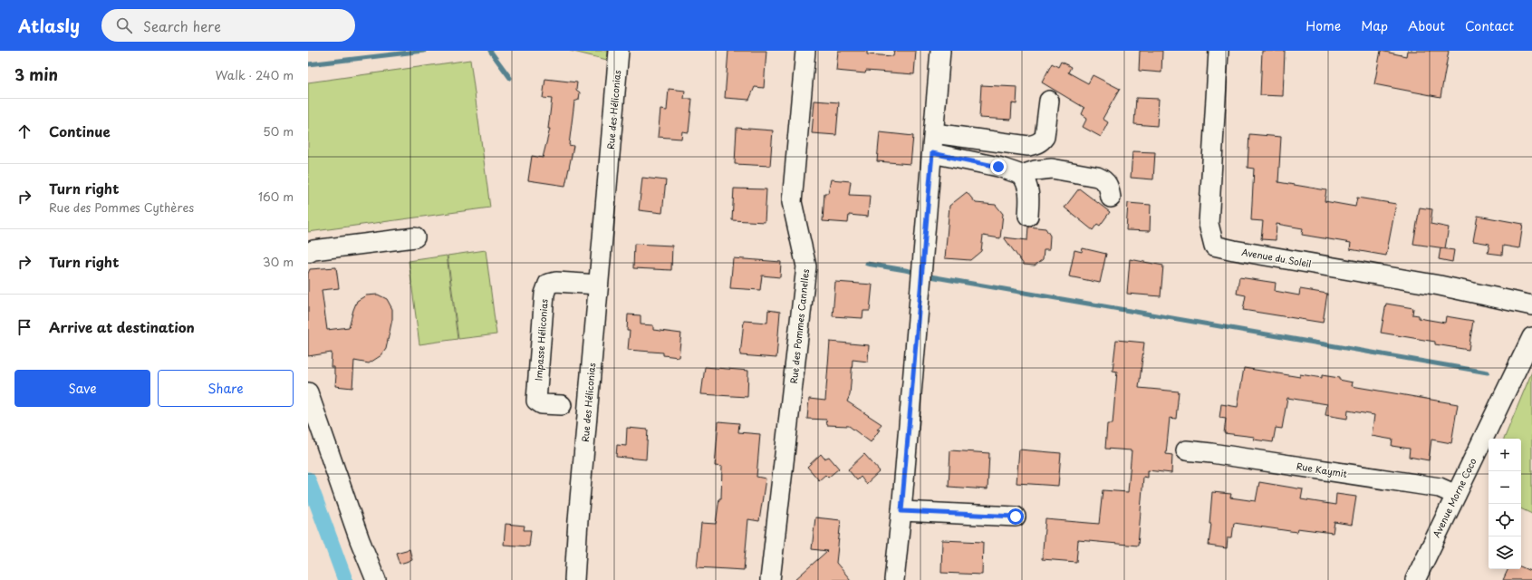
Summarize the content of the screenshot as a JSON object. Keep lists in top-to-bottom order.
{
  "streets": {
    "street": [
      "Rue des Héliconias",
      "Avenue du Soleil",
      "Rue des Pommes Cannelles",
      "Impasse Héliconias",
      "Rue Kaymit",
      "Avenue Morne Coco"
    ]
  },
  "crossings": [
    ["Rue des Héliconias", "Impasse Héliconias"],
    ["Rue Kaymit", "Avenue Morne Coco"]
  ],
  "page": {
    "header": "Atlasly",
    "search": "Search here",
    "nav": [
      "Home",
      "Map",
      "About",
      "Contact"
    ],
    "heading": ["3 min", "Walk · 240 m"],
    "list": [
      ["Continue", "50 m"],
      ["Turn right", "Rue des Pommes Cythères", "160 m"],
      ["Turn right", "30 m"],
      "Arrive at destination"
    ],
    "buttons": ["Save", "Share"],
    "map_buttons": ["+", "−"]
  }
}
